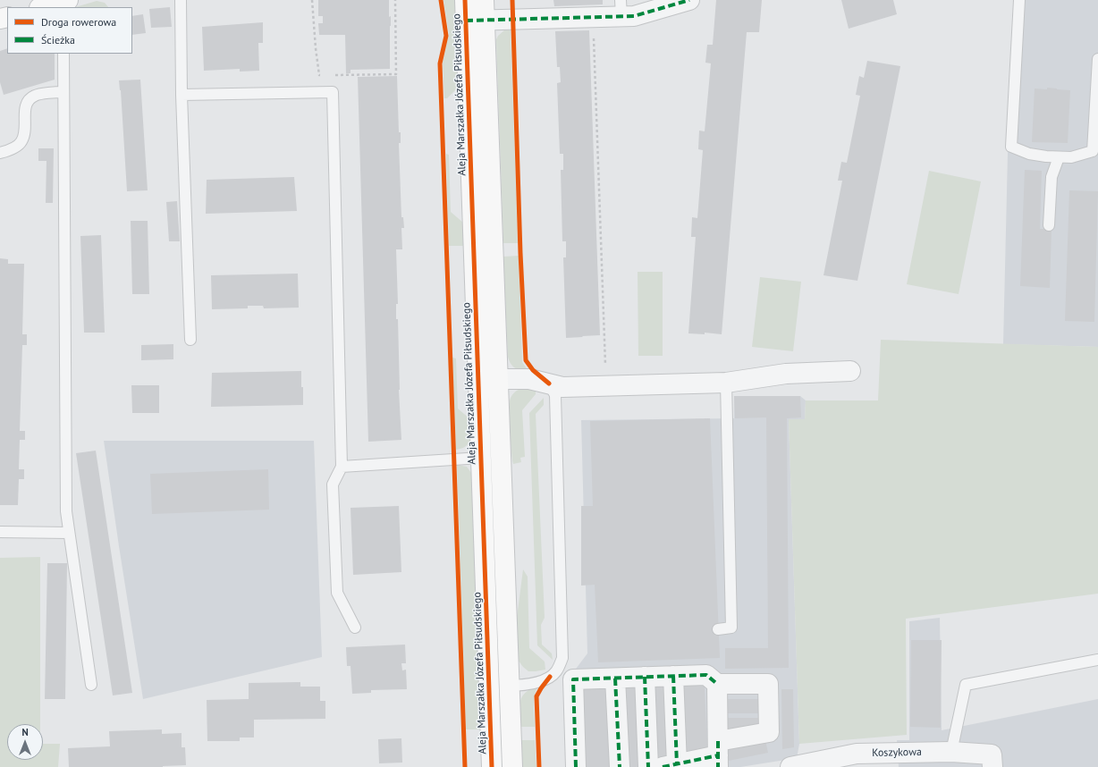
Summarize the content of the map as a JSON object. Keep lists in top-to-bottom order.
{
  "streets": {
    "street": ["Aleja Marszałka Józefa Piłsudskiego", "Koszykowa"]
  },
  "legend": ["Droga rowerowa", "Ścieżka"],
  "north": "top"
}
